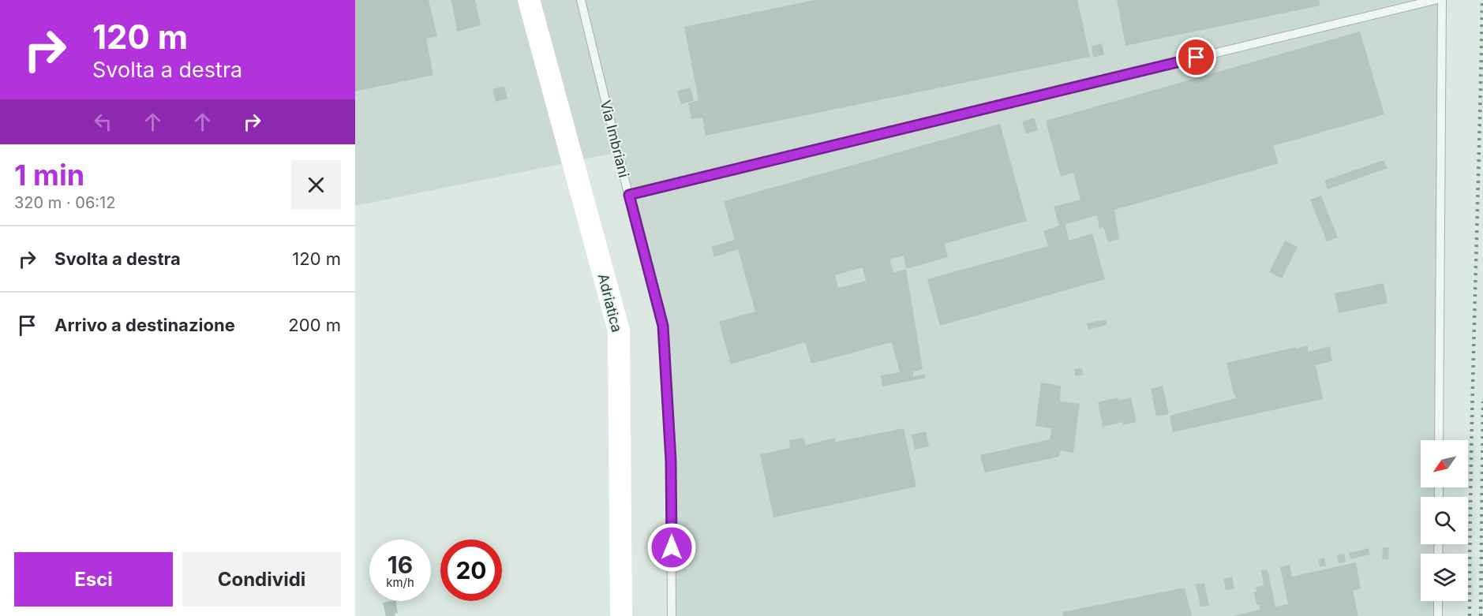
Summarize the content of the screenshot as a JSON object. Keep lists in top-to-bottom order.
{
  "streets": {
    "main road": ["Adriatica"],
    "lane": ["Via Imbriani"]
  },
  "north": "bottom left",
  "page": {
    "turn": ["120 m", "Svolta a destra"],
    "heading": ["1 min", "320 m · 06:12"],
    "list": [
      {
        "name": "Svolta a destra",
        "value": "120 m"
      },
      {
        "name": "Arrivo a destinazione",
        "value": "200 m"
      }
    ],
    "speed": "16 km/h",
    "limit": "20",
    "buttons": ["Esci", "Condividi"]
  }
}
